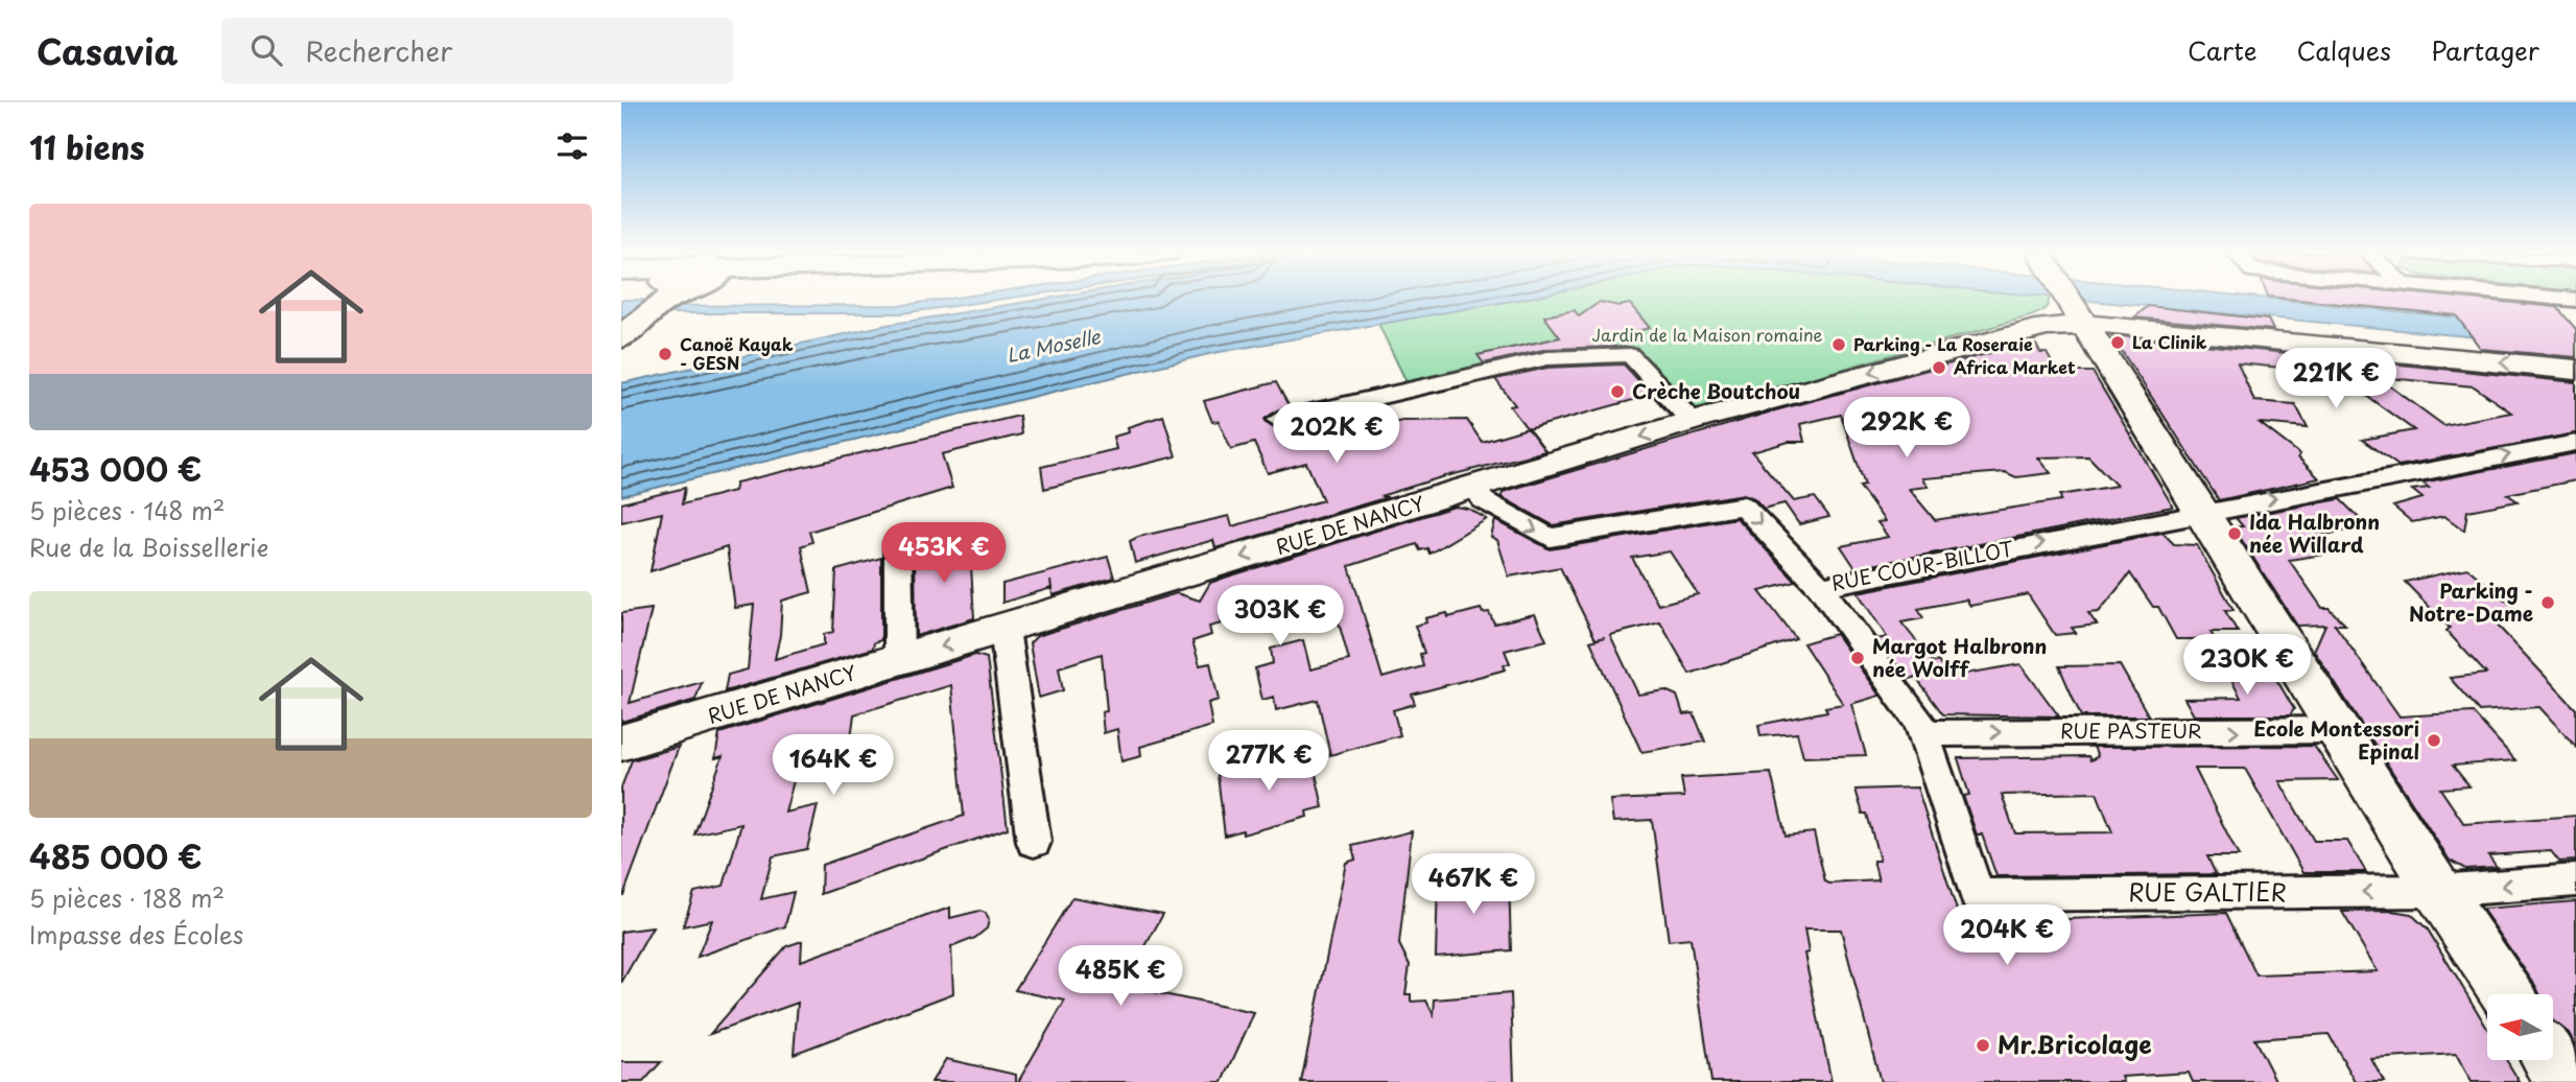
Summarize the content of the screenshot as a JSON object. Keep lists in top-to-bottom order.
{
  "streets": {
    "main road": ["RUE DE NANCY"],
    "street": ["RUE COUR-BILLOT", "RUE PASTEUR", "RUE GALTIER"]
  },
  "crossings": [
    ["RUE DE NANCY", "RUE COUR-BILLOT"],
    ["RUE PASTEUR", "RUE GALTIER"]
  ],
  "one_way": [
    "RUE DE NANCY",
    "RUE COUR-BILLOT",
    "RUE PASTEUR",
    "RUE GALTIER"
  ],
  "water": ["La Moselle"],
  "parks": ["Jardin de la Maison romaine"],
  "places": [
    "La Clinik",
    "Parking - La Roseraie",
    "Canoë Kayak - GESN",
    "Africa Market",
    "Crèche Boutchou",
    "Ida Halbronn née Willard",
    "Parking - Notre-Dame",
    "Margot Halbronn née Wolff",
    "Ecole Montessori Epinal",
    "Mr.Bricolage"
  ],
  "north": "left",
  "page": {
    "header": "Casavia",
    "search": "Rechercher",
    "nav": ["Carte", "Calques", "Partager"],
    "heading": "11 biens",
    "list": [
      {
        "name": "453 000 €",
        "note": "5 pièces · 148 m² · Rue de la Boissellerie"
      },
      {
        "name": "485 000 €",
        "note": "5 pièces · 188 m² · Impasse des Écoles"
      }
    ],
    "price": [
      "221K €",
      "292K €",
      "202K €",
      "453K €",
      "303K €",
      "230K €",
      "277K €",
      "164K €",
      "467K €",
      "204K €",
      "485K €"
    ]
  }
}
